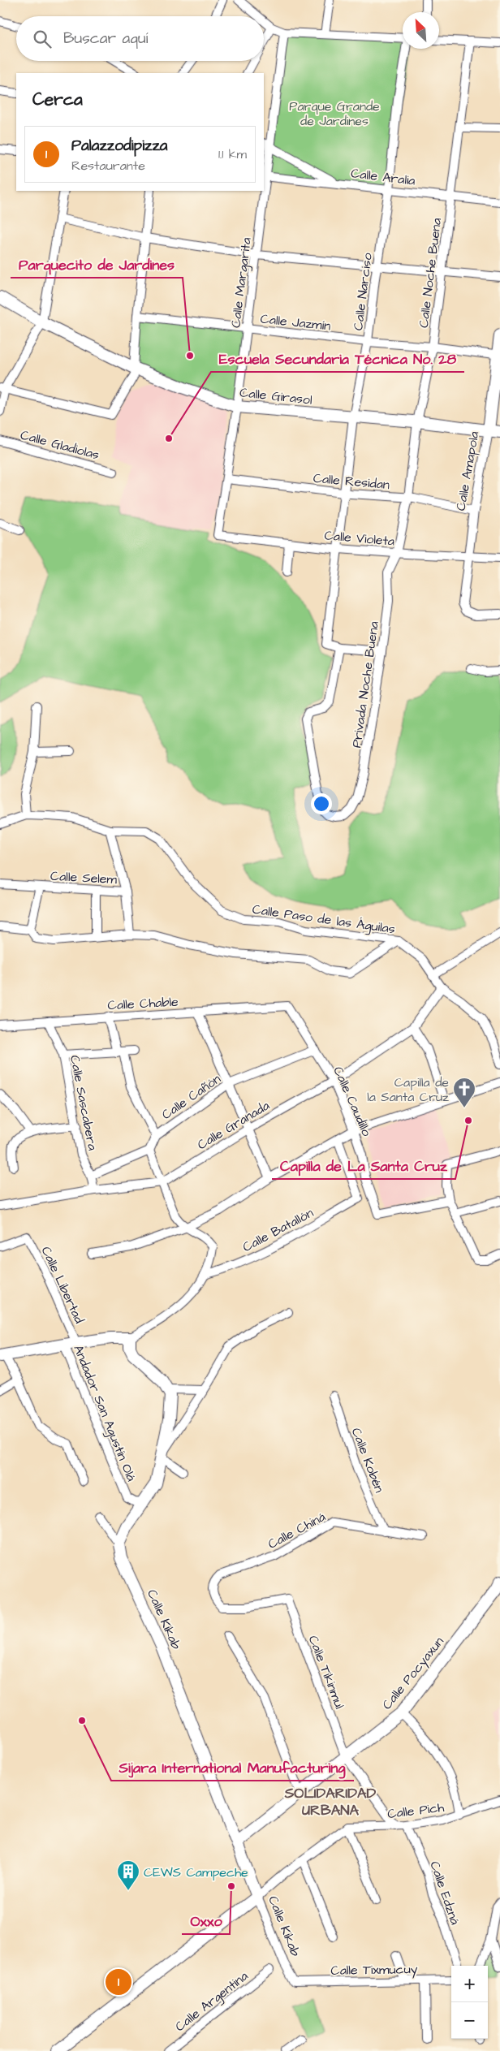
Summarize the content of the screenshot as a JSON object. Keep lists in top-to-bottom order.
{
  "streets": {
    "street": [
      "Calle Aralia",
      "Calle Noche Buena",
      "Calle Margarita",
      "Calle Narciso",
      "Calle Jazmín",
      "Calle Girasol",
      "Calle Gladiolas",
      "Calle Amapola",
      "Calle Residan",
      "Calle Violeta",
      "Privada Noche Buena",
      "Calle Selem",
      "Calle Paso de las Águilas",
      "Calle Chable",
      "Calle Cañón",
      "Calle Caudillo",
      "Calle Sascabera",
      "Calle Granada",
      "Calle Batallón",
      "Calle Libertad",
      "Andador San Agustín Olá",
      "Calle Kobén",
      "Calle Chiná",
      "Calle Kikab",
      "Calle Tikinmul",
      "Calle Pocyaxun",
      "Calle Pich",
      "Calle Edzná",
      "Calle Tixmucuy",
      "Calle Argentina"
    ]
  },
  "crossings": [
    ["Calle Aralia", "Calle Noche Buena"],
    ["Calle Aralia", "Calle Margarita"],
    ["Calle Aralia", "Calle Narciso"],
    ["Calle Noche Buena", "Calle Jazmín"],
    ["Calle Noche Buena", "Calle Girasol"],
    ["Calle Noche Buena", "Calle Residan"],
    ["Calle Noche Buena", "Calle Violeta"],
    ["Calle Noche Buena", "Privada Noche Buena"],
    ["Calle Margarita", "Calle Jazmín"],
    ["Calle Margarita", "Calle Girasol"],
    ["Calle Margarita", "Calle Residan"],
    ["Calle Margarita", "Calle Violeta"],
    ["Calle Narciso", "Calle Jazmín"],
    ["Calle Narciso", "Calle Girasol"],
    ["Calle Narciso", "Calle Residan"],
    ["Calle Narciso", "Calle Violeta"],
    ["Calle Narciso", "Privada Noche Buena"],
    ["Calle Jazmín", "Calle Amapola"],
    ["Calle Girasol", "Calle Amapola"],
    ["Calle Amapola", "Calle Residan"],
    ["Calle Amapola", "Calle Violeta"],
    ["Calle Violeta", "Privada Noche Buena"],
    ["Calle Paso de las Águilas", "Calle Granada"],
    ["Calle Chable", "Calle Caudillo"],
    ["Calle Chable", "Calle Sascabera"],
    ["Calle Cañón", "Calle Caudillo"],
    ["Calle Caudillo", "Calle Granada"],
    ["Calle Sascabera", "Calle Granada"],
    ["Calle Kobén", "Calle Chiná"],
    ["Calle Chiná", "Calle Tikinmul"],
    ["Calle Kikab", "Calle Pocyaxun"],
    ["Calle Kikab", "Calle Tixmucuy"],
    ["Calle Tikinmul", "Calle Pocyaxun"],
    ["Calle Tikinmul", "Calle Pich"],
    ["Calle Pich", "Calle Edzná"]
  ],
  "districts": ["SOLIDARIDAD URBANA"],
  "parks": ["Parque Grande de Jardines"],
  "places": {
    "other": [
      "Parquecito de Jardines",
      "Escuela Secundaria Técnica No. 28",
      "Capilla de La Santa Cruz",
      "Sijara International Manufacturing",
      "Oxxo"
    ],
    "church": ["Capilla de la Santa Cruz"],
    "building": ["CEWS Campeche"]
  },
  "north": "top left",
  "page": {
    "search": "Buscar aquí",
    "heading": "Cerca",
    "list": [
      {
        "mark": "1",
        "name": "Palazzodipizza",
        "note": "Restaurante",
        "value": "1.1 km"
      }
    ],
    "map_buttons": ["+", "−"],
    "pins": "1"
  }
}
